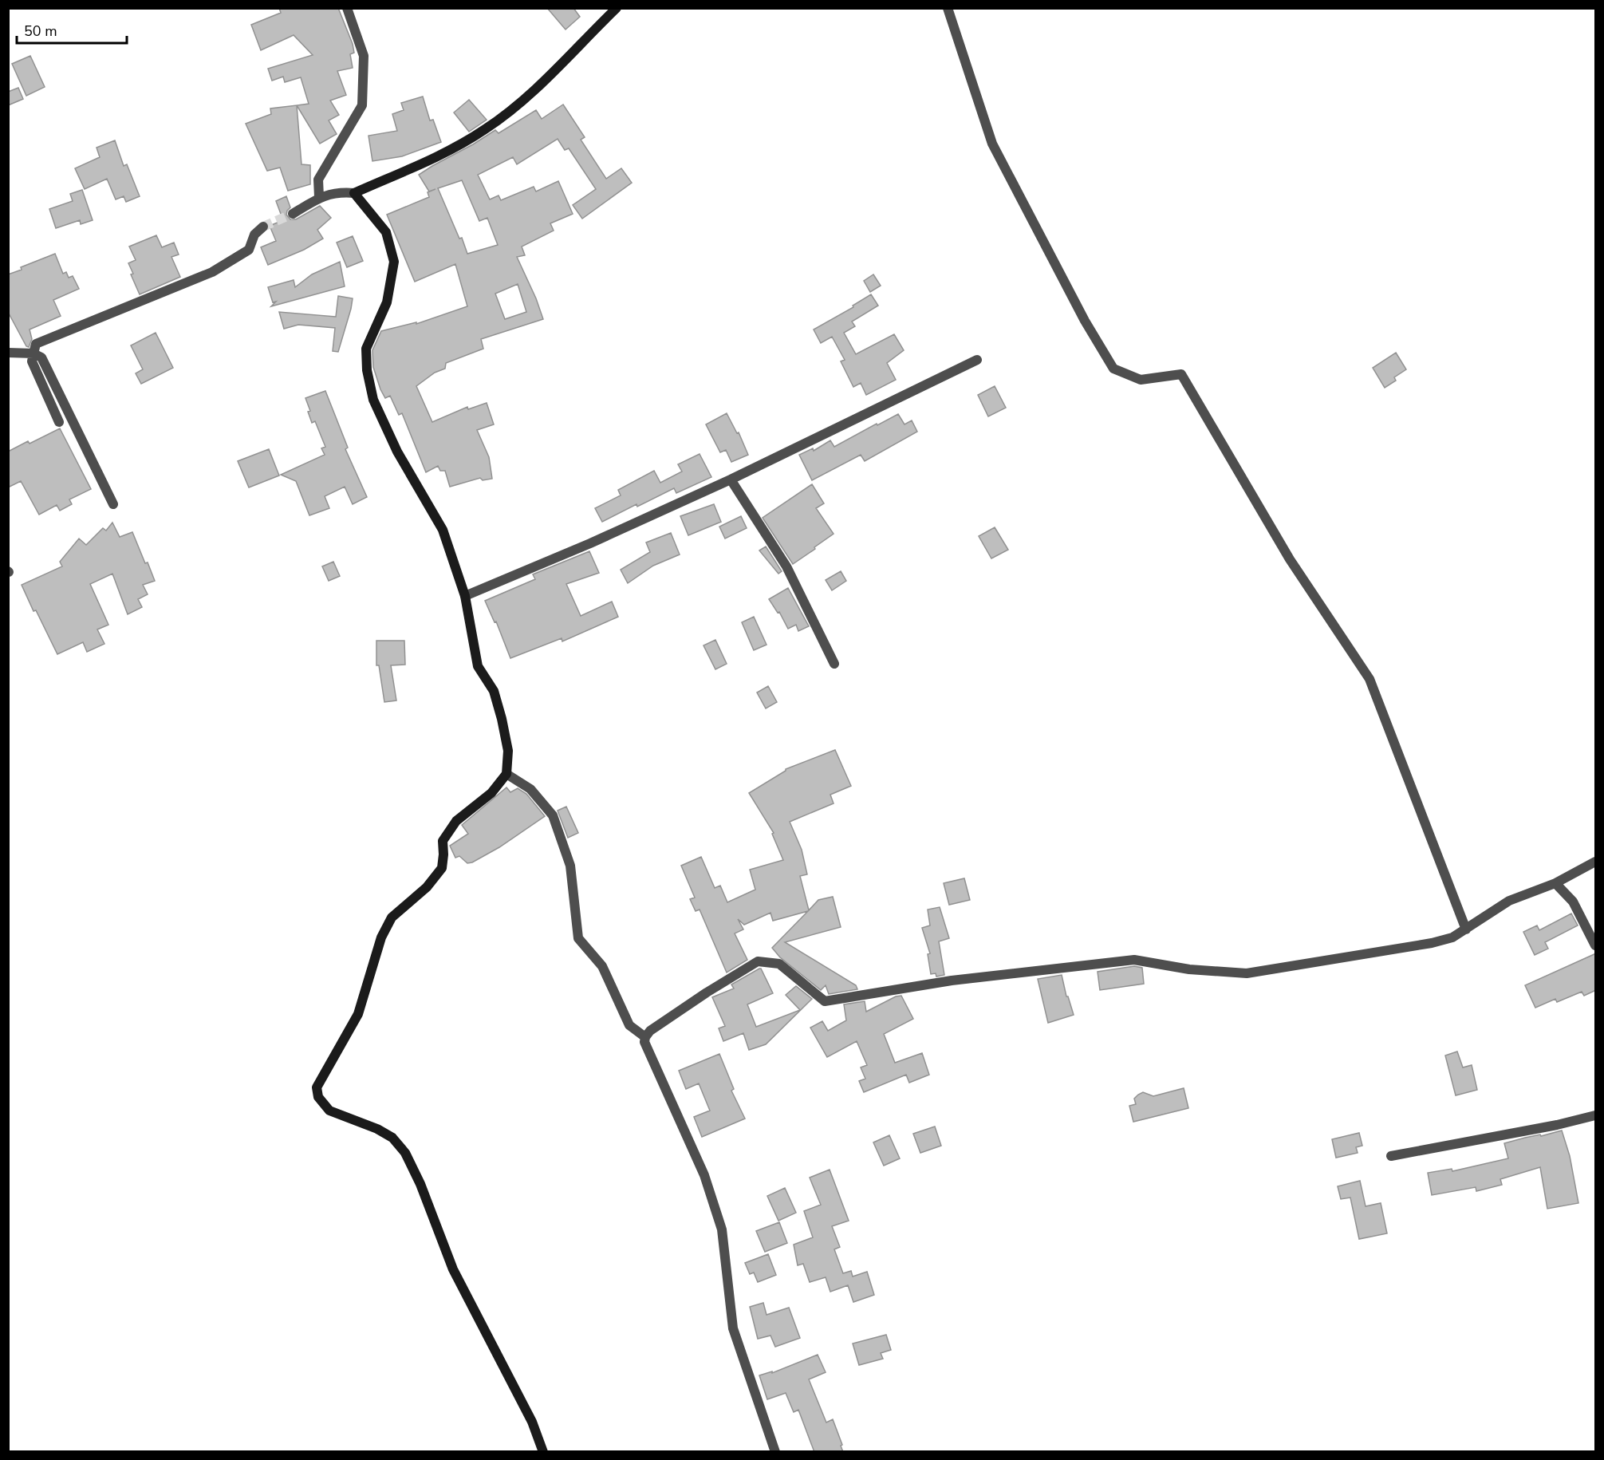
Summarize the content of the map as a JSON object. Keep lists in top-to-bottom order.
{
  "scale_bar": "50 m"
}
